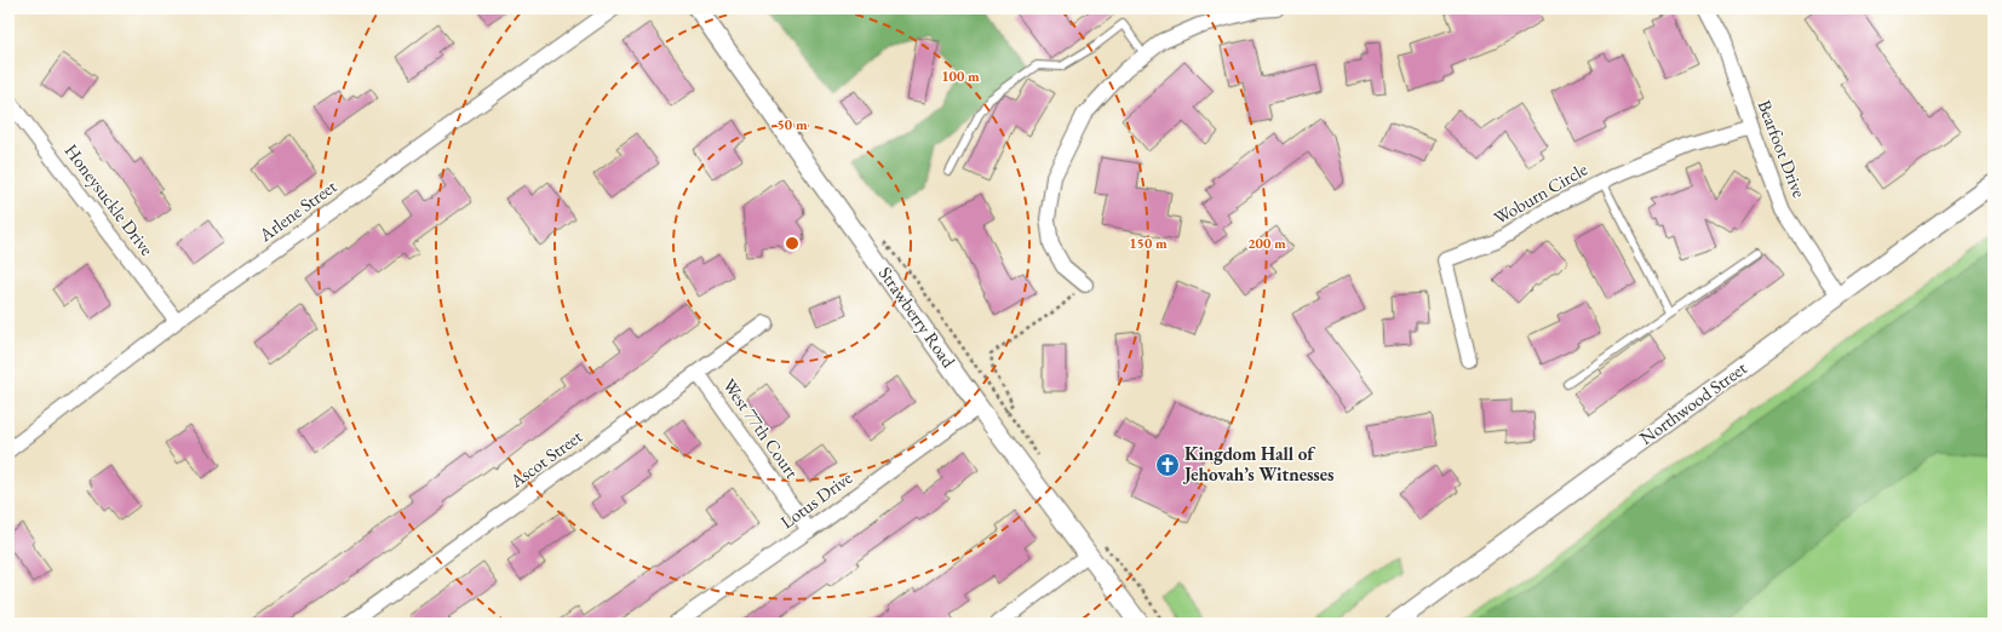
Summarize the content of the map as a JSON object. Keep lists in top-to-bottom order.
{
  "streets": {
    "street": [
      "Bearfoot Drive",
      "Woburn Circle",
      "Honeysuckle Drive",
      "Arlene Street",
      "Strawberry Road",
      "Northwood Street",
      "West 77th Court",
      "Ascot Street",
      "Lotus Drive"
    ]
  },
  "crossings": [
    ["Bearfoot Drive", "Woburn Circle"],
    ["Bearfoot Drive", "Northwood Street"],
    ["Honeysuckle Drive", "Arlene Street"],
    ["Strawberry Road", "Lotus Drive"],
    ["West 77th Court", "Ascot Street"],
    ["West 77th Court", "Lotus Drive"]
  ],
  "places": {
    "church": ["Kingdom Hall of Jehovah’s Witnesses"]
  },
  "rings": [
    "100 m",
    "50 m",
    "150 m",
    "200 m"
  ]
}
